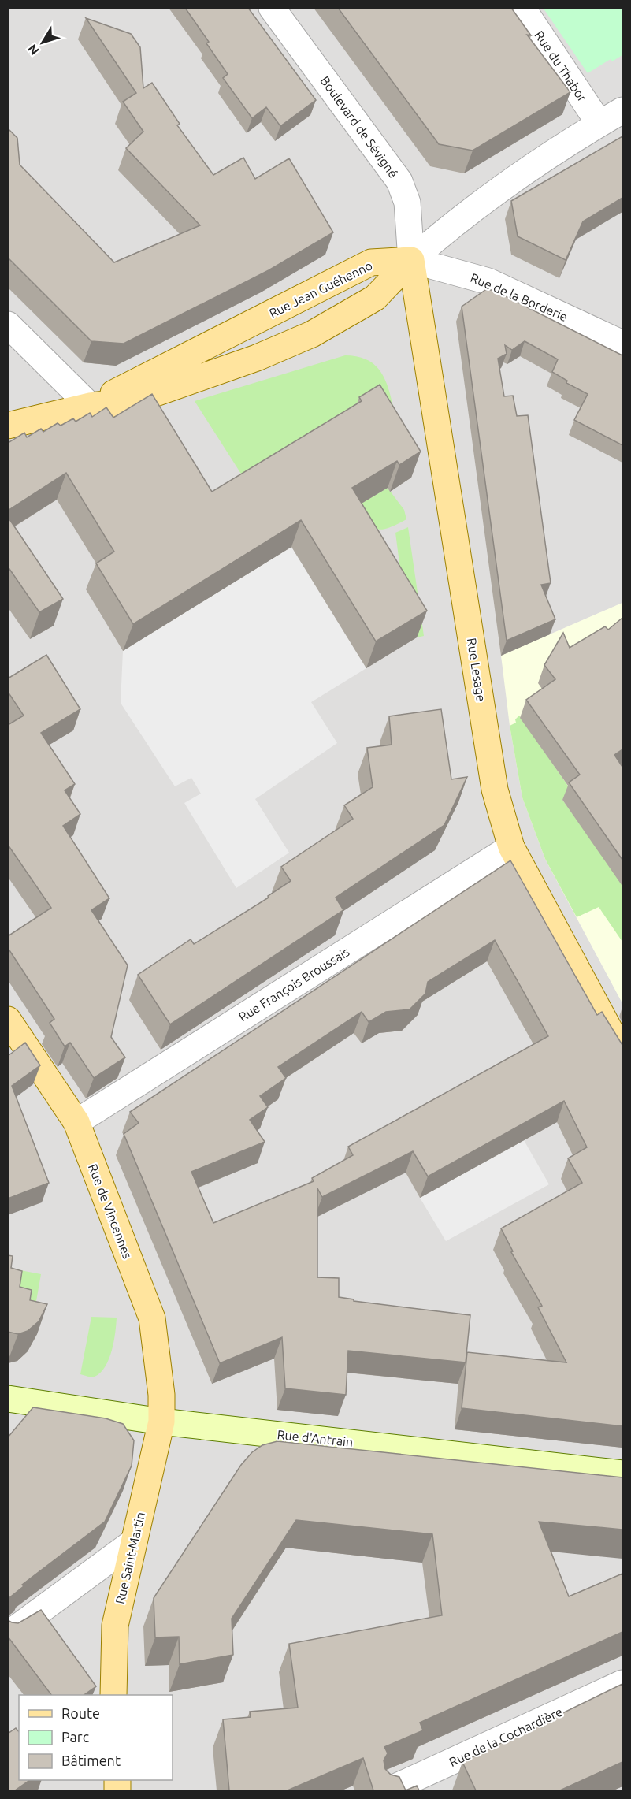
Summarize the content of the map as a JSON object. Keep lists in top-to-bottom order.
{
  "streets": {
    "main road": [
      "Rue Jean Guéhenno",
      "Rue Lesage",
      "Rue de Vincennes",
      "Rue d'Antrain",
      "Rue Saint-Martin"
    ],
    "street": [
      "Rue du Thabor",
      "Boulevard de Sévigné",
      "Rue de la Borderie",
      "Rue François Broussais",
      "Rue de la Cochardière"
    ]
  },
  "crossings": [
    ["Boulevard de Sévigné", "Rue Jean Guéhenno"],
    ["Boulevard de Sévigné", "Rue de la Borderie"],
    ["Boulevard de Sévigné", "Rue Lesage"],
    ["Rue Jean Guéhenno", "Rue de la Borderie"],
    ["Rue Jean Guéhenno", "Rue Lesage"],
    ["Rue de la Borderie", "Rue Lesage"],
    ["Rue Lesage", "Rue François Broussais"],
    ["Rue François Broussais", "Rue de Vincennes"],
    ["Rue de Vincennes", "Rue d'Antrain"],
    ["Rue de Vincennes", "Rue Saint-Martin"],
    ["Rue d'Antrain", "Rue Saint-Martin"]
  ],
  "legend": ["Route", "Parc", "Bâtiment"],
  "north": "bottom left"
}
